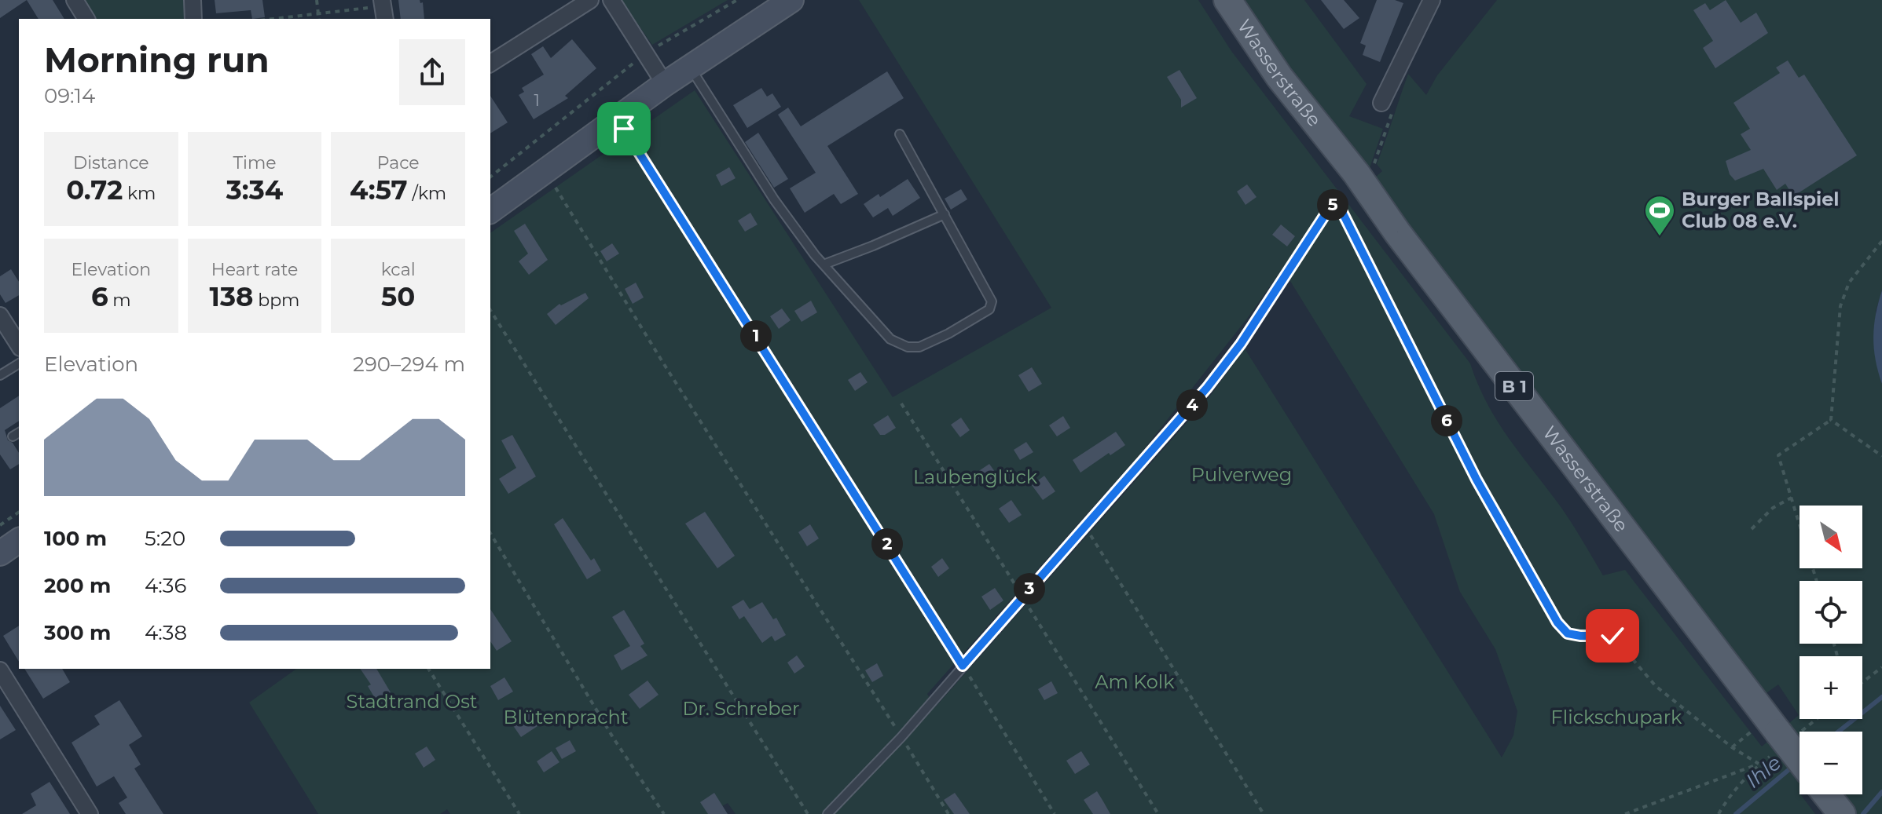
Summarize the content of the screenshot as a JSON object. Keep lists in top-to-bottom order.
{
  "streets": {
    "main road": ["Wasserstraße", "B 1"]
  },
  "water": ["Ihle"],
  "parks": [
    "Pulverweg",
    "Laubenglück",
    "Am Kolk",
    "Stadtrand Ost",
    "Dr. Schreber",
    "Blütenpracht",
    "Flickschupark"
  ],
  "places": {
    "sports": ["Burger Ballspiel Club 08 e.V."]
  },
  "house_numbers": ["1"],
  "north": "bottom right",
  "page": {
    "heading": ["Morning run", "09:14"],
    "stats": [
      ["Distance", "0.72 km"],
      ["Time", "3:34"],
      ["Pace", "4:57 /km"],
      ["Elevation", "6 m"],
      ["Heart rate", "138 bpm"],
      ["kcal", "50"]
    ],
    "pins": [
      "5",
      "1",
      "4",
      "6",
      "2",
      "3"
    ],
    "chart": ["Elevation", "290–294 m"],
    "map_buttons": ["+", "−"],
    "list": [
      {
        "name": "100 m",
        "note": "5:20"
      },
      {
        "name": "200 m",
        "note": "4:36"
      },
      {
        "name": "300 m",
        "note": "4:38"
      }
    ]
  }
}
